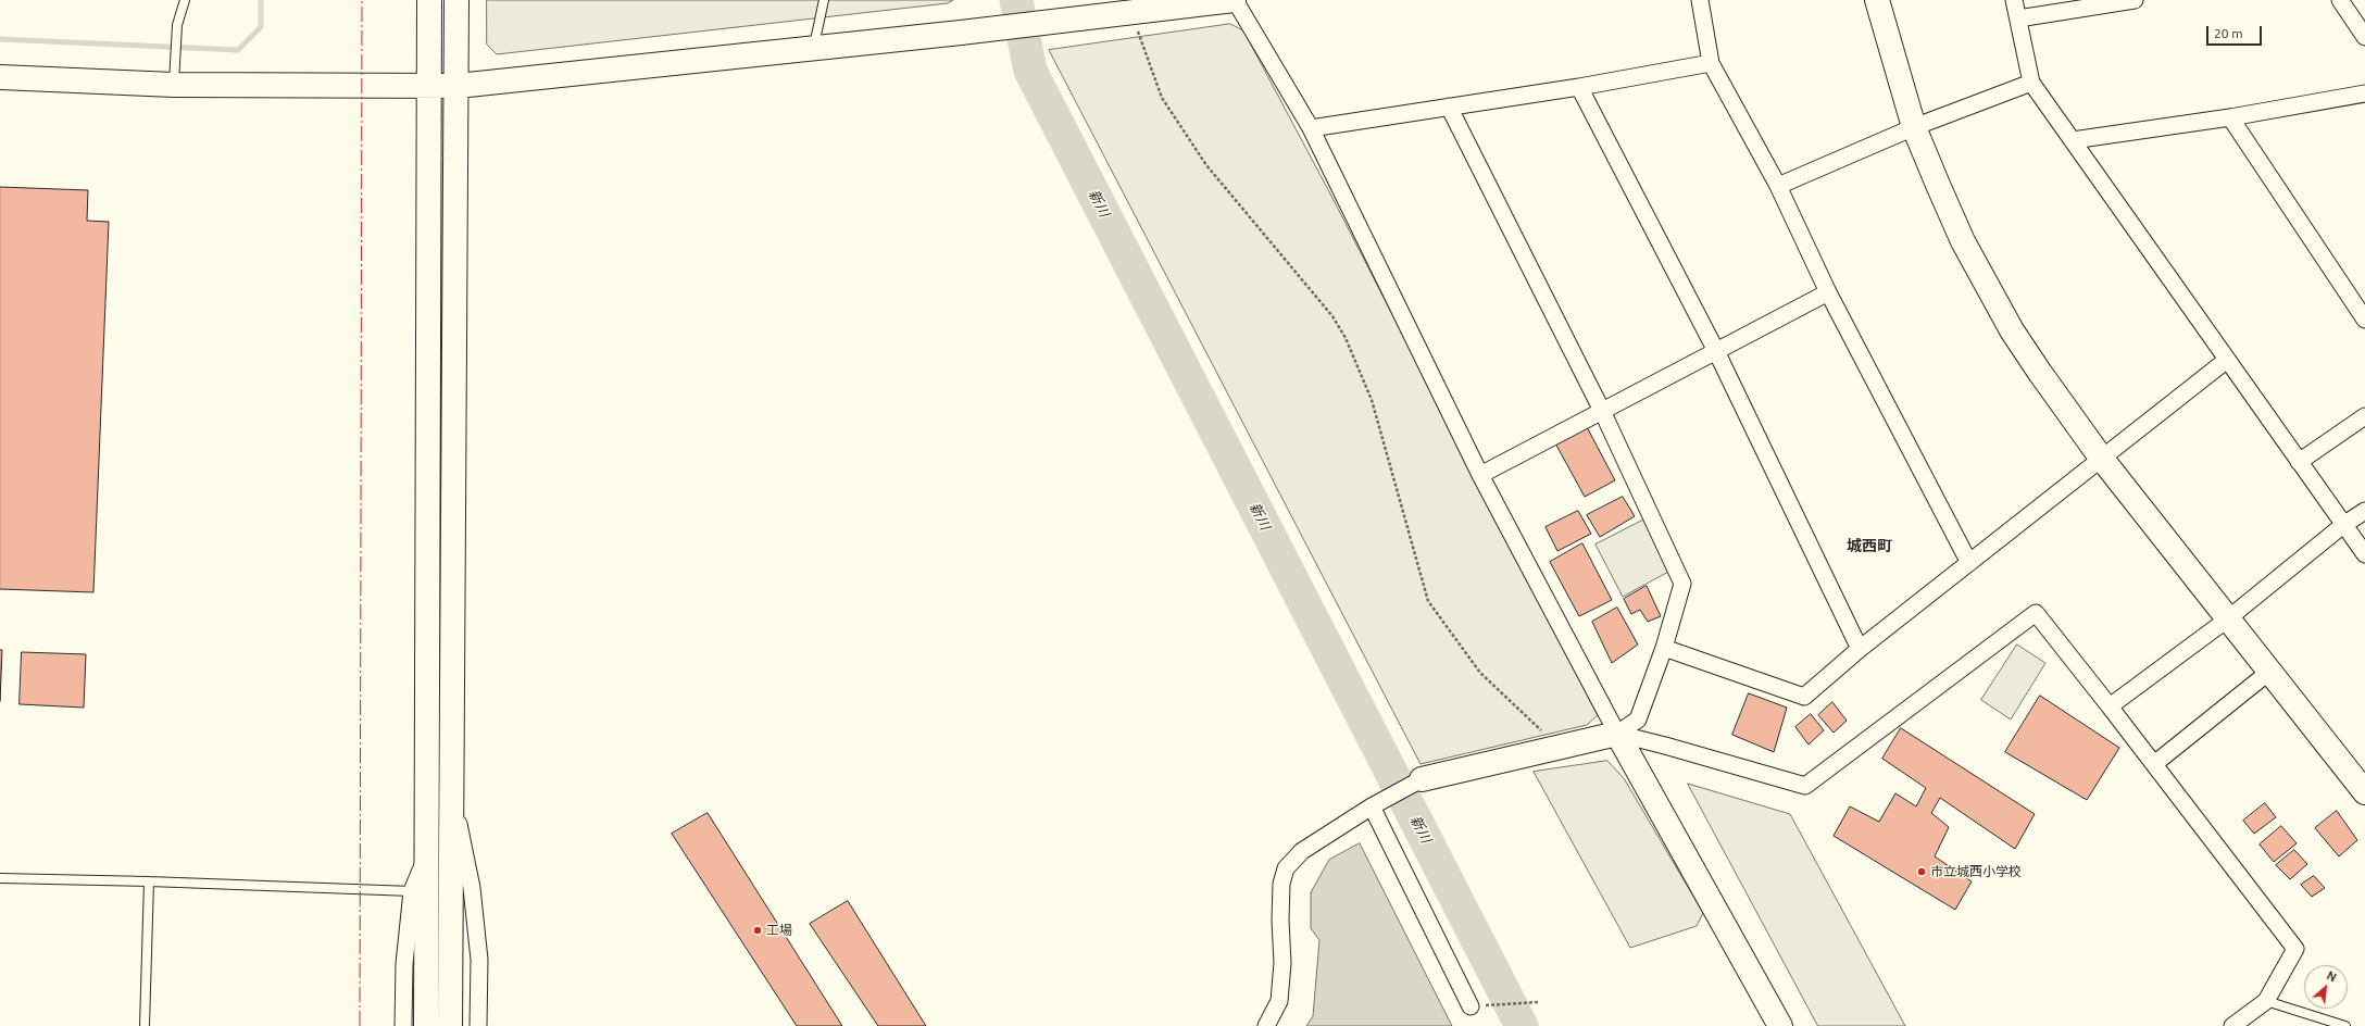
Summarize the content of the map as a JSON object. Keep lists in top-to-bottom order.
{
  "districts": ["城西町"],
  "water": ["新川"],
  "places": ["市立城西小学校", "工場"],
  "scale_bar": "20 m",
  "north": "top right"
}
